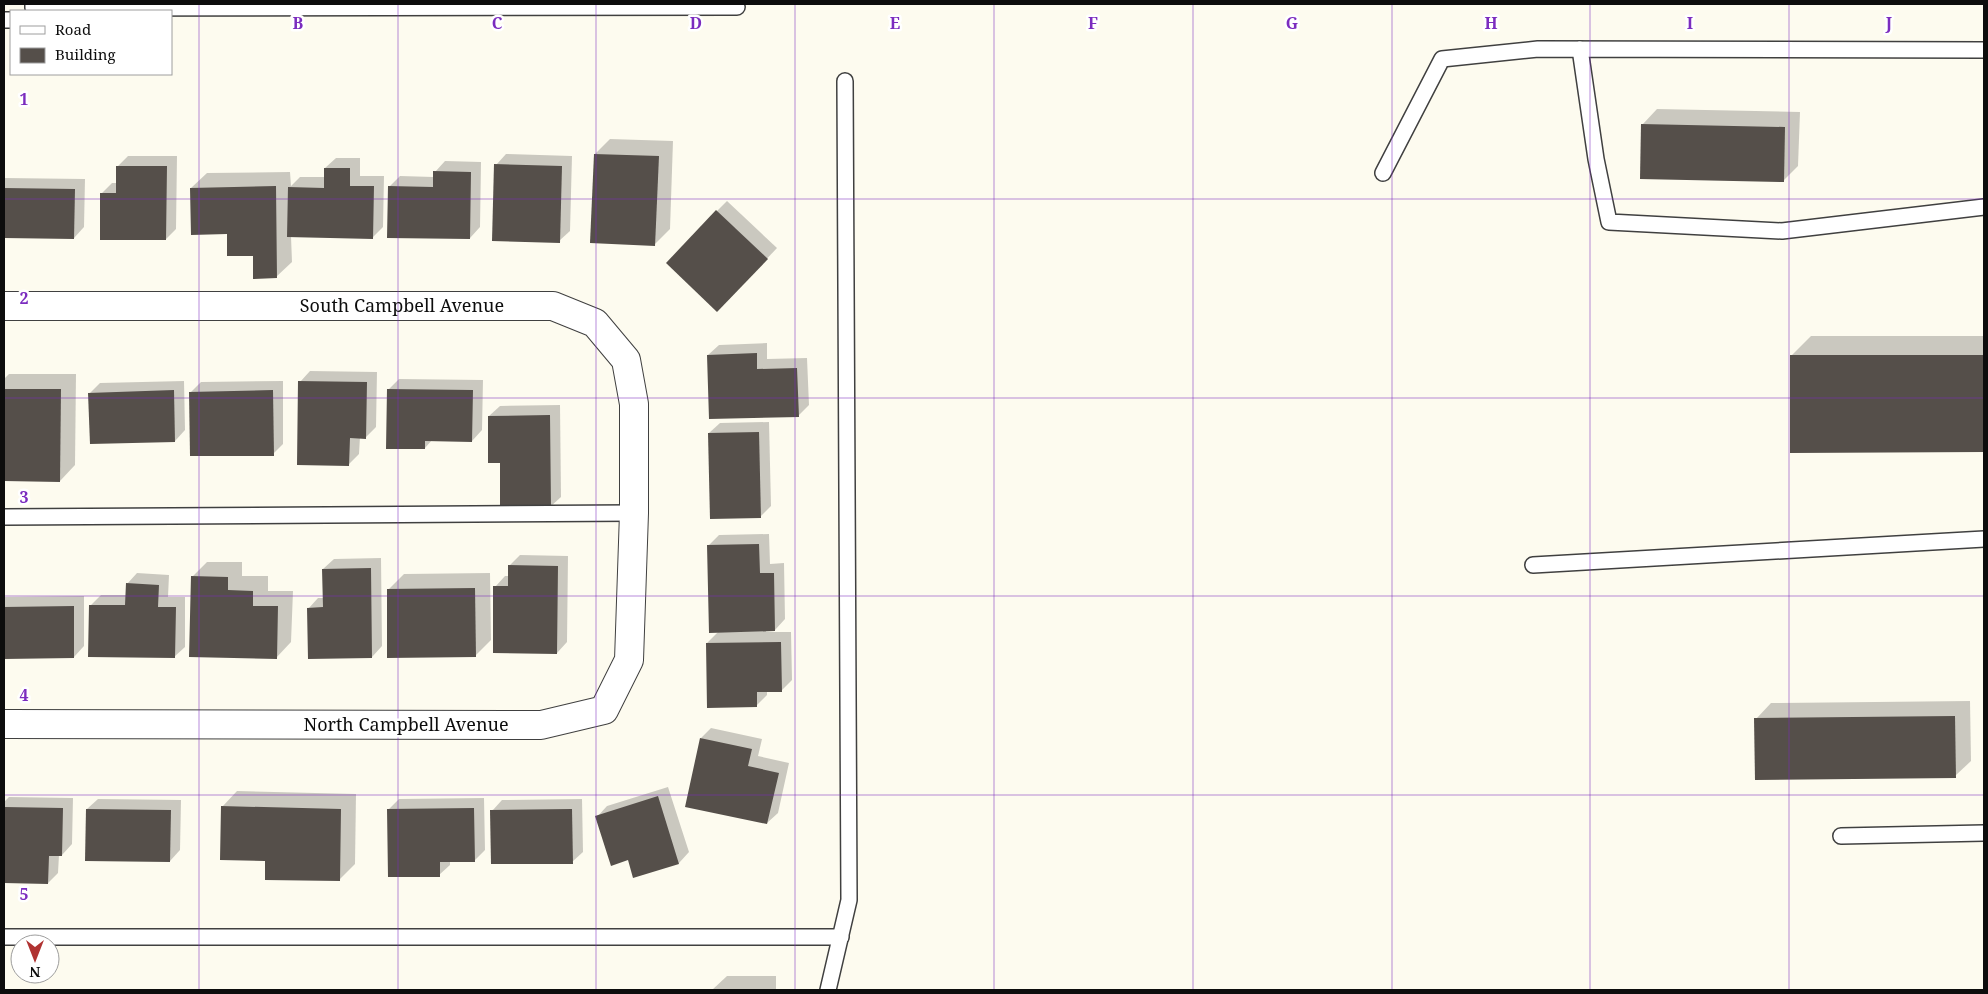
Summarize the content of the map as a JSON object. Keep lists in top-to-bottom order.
{
  "streets": {
    "street": ["South Campbell Avenue", "North Campbell Avenue"]
  },
  "crossings": [
    ["South Campbell Avenue", "North Campbell Avenue"]
  ],
  "legend": ["Road", "Building"],
  "north": "bottom",
  "grid": {
    "columns": [
      "B",
      "C",
      "D",
      "E",
      "F",
      "G",
      "H",
      "I",
      "J"
    ],
    "rows": [
      "1",
      "2",
      "3",
      "4",
      "5"
    ]
  }
}
